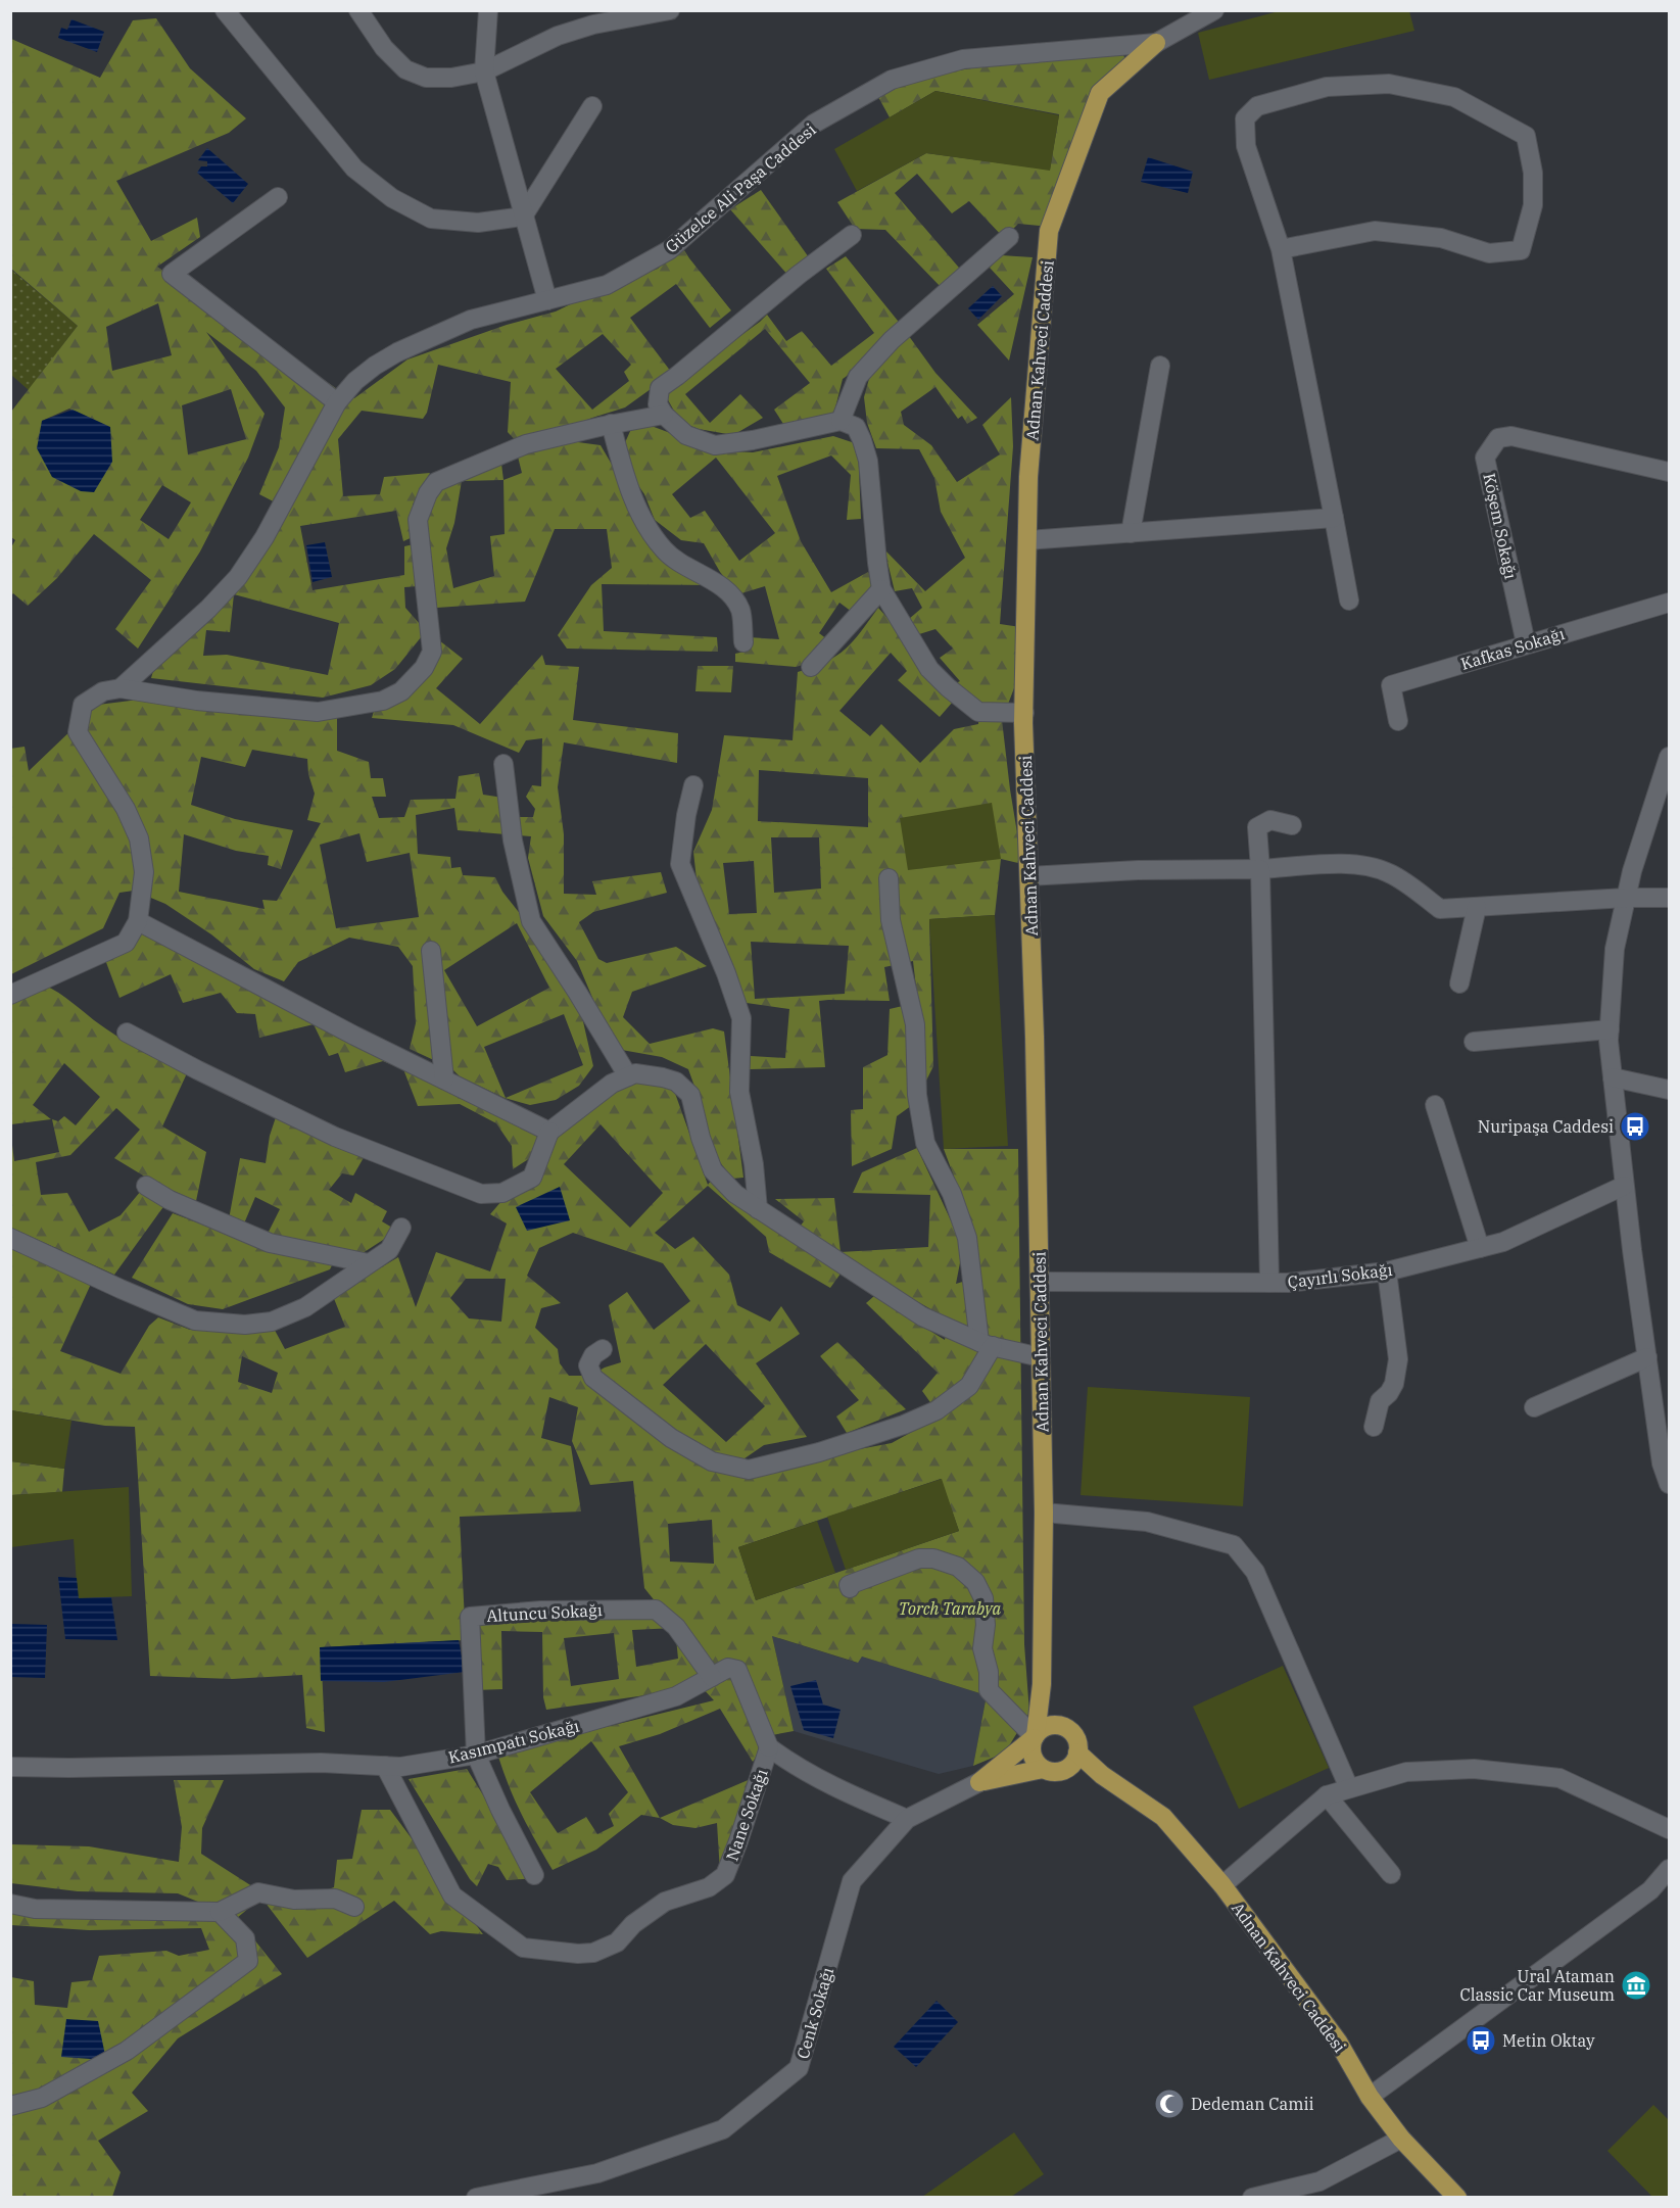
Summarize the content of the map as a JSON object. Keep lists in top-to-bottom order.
{
  "streets": {
    "main road": ["Adnan Kahveci Caddesi"],
    "street": [
      "Güzelce Ali Paşa Caddesi",
      "Köşem Sokağı",
      "Kafkas Sokağı",
      "Çayırlı Sokağı",
      "Altuncu Sokağı",
      "Kasımpatı Sokağı",
      "Nane Sokağı",
      "Cenk Sokağı"
    ]
  },
  "crossings": [
    ["Güzelce Ali Paşa Caddesi", "Adnan Kahveci Caddesi"],
    ["Adnan Kahveci Caddesi", "Çayırlı Sokağı"],
    ["Köşem Sokağı", "Kafkas Sokağı"],
    ["Altuncu Sokağı", "Kasımpatı Sokağı"],
    ["Kasımpatı Sokağı", "Nane Sokağı"]
  ],
  "parks": ["Torch Tarabya"],
  "places": {
    "bus stop": ["Nuripaşa Caddesi", "Metin Oktay"],
    "museum": ["Ural Ataman Classic Car Museum"],
    "mosque": ["Dedeman Camii"]
  }
}
